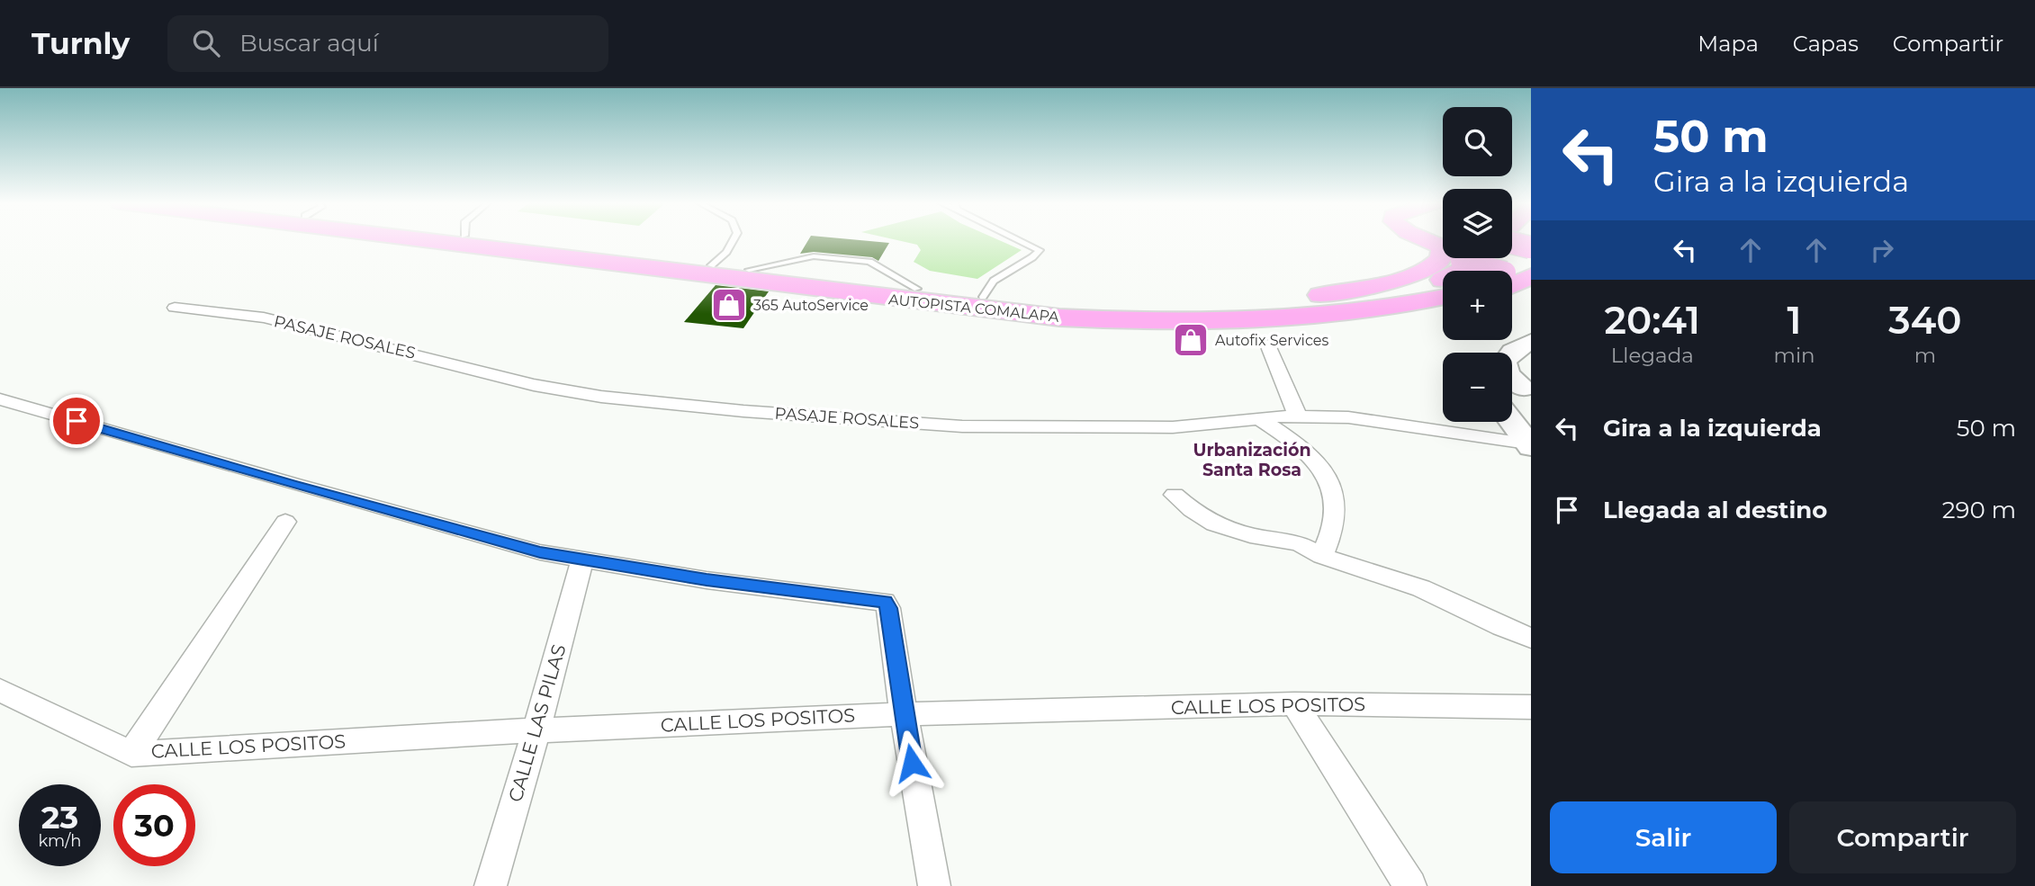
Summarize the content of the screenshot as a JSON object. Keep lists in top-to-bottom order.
{
  "streets": {
    "highway": ["AUTOPISTA COMALAPA"],
    "street": ["PASAJE ROSALES", "CALLE LOS POSITOS", "CALLE LAS PILAS"]
  },
  "crossings": [
    ["CALLE LOS POSITOS", "CALLE LAS PILAS"]
  ],
  "districts": ["Urbanización Santa Rosa"],
  "places": {
    "shop": ["365 AutoService", "Autofix Services"]
  },
  "page": {
    "header": "Turnly",
    "search": "Buscar aquí",
    "nav": ["Mapa", "Capas", "Compartir"],
    "turn": ["50 m", "Gira a la izquierda"],
    "map_buttons": ["+", "−"],
    "eta": [
      "20:41",
      "Llegada",
      "1",
      "min",
      "340",
      "m"
    ],
    "list": [
      {
        "name": "Gira a la izquierda",
        "value": "50 m"
      },
      {
        "name": "Llegada al destino",
        "value": "290 m"
      }
    ],
    "speed": "23 km/h",
    "limit": "30",
    "buttons": ["Salir", "Compartir"]
  }
}
